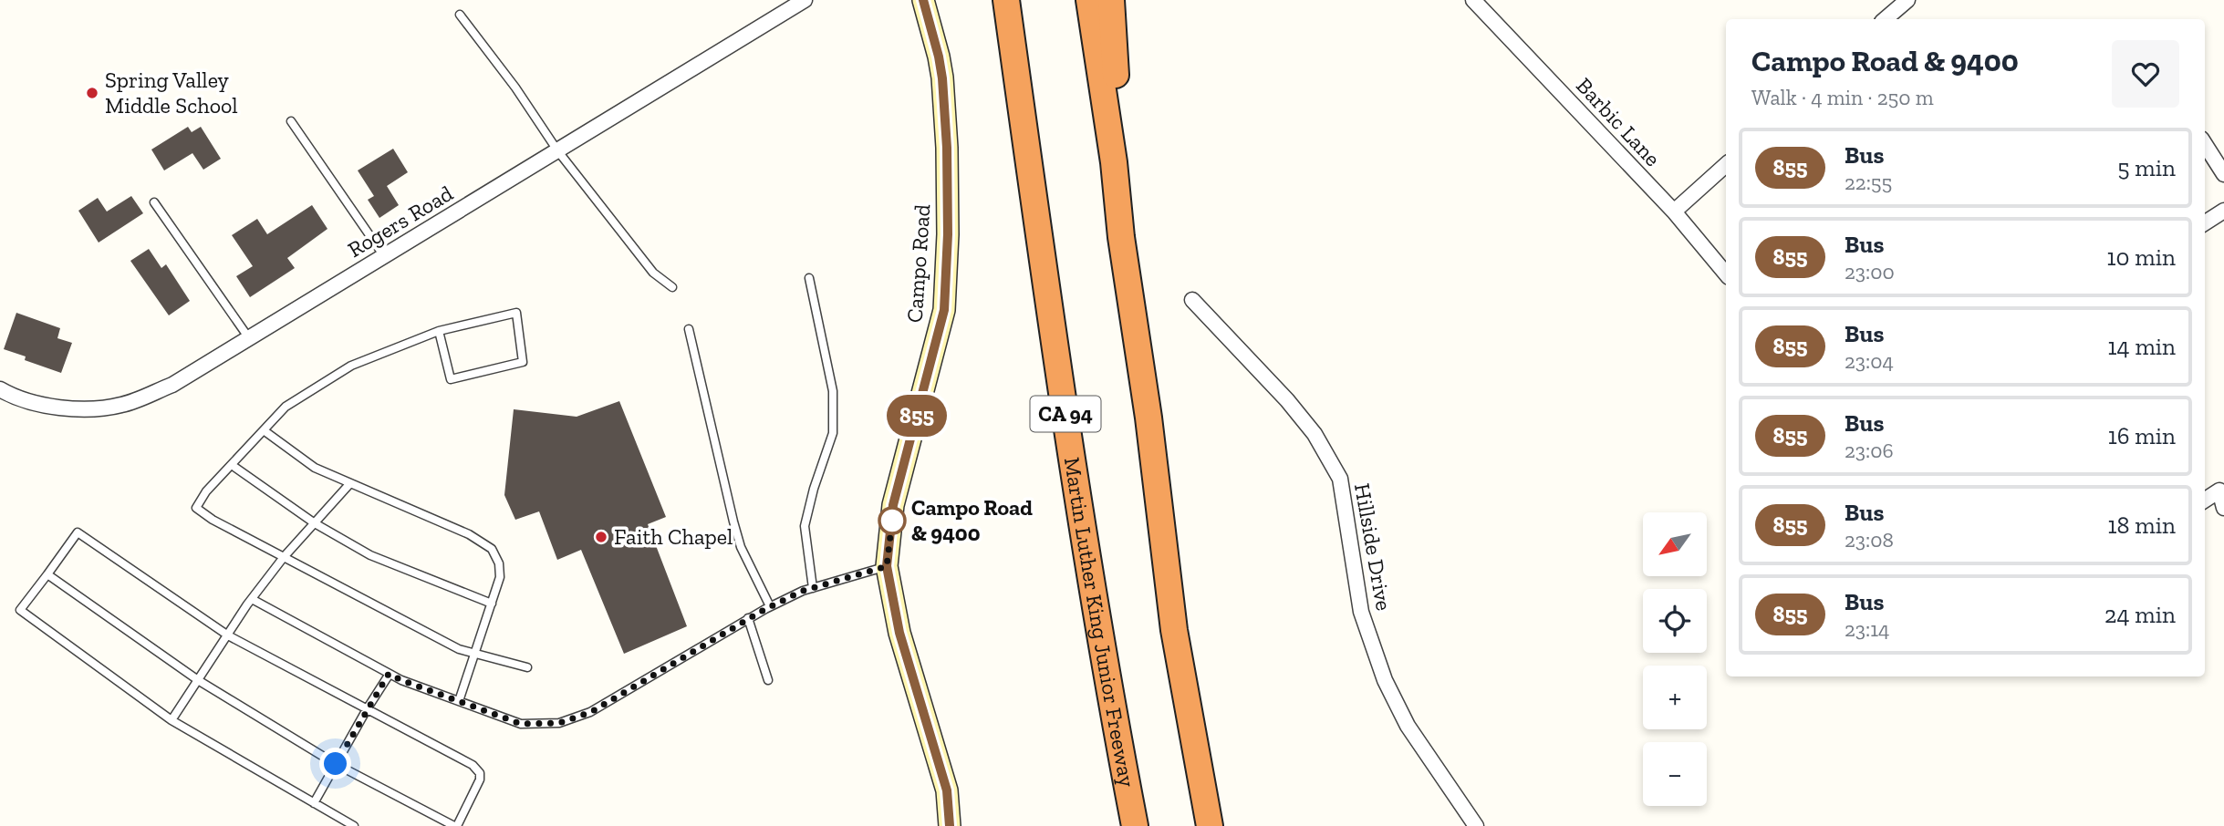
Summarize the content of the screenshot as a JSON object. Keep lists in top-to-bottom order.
{
  "streets": {
    "highway": ["CA 94", "Martin Luther King Junior Freeway"],
    "main road": ["Campo Road"],
    "street": ["Barbic Lane", "Rogers Road", "Hillside Drive"]
  },
  "places": ["Spring Valley Middle School", "Campo Road & 9400", "Faith Chapel"],
  "lines": ["bus line 855"],
  "north": "bottom left",
  "page": {
    "on_map": "855",
    "heading": ["Campo Road & 9400", "Walk · 4 min · 250 m"],
    "list": [
      {
        "mark": "855",
        "name": "Bus",
        "note": "22:55",
        "value": "5 min"
      },
      {
        "mark": "855",
        "name": "Bus",
        "note": "23:00",
        "value": "10 min"
      },
      {
        "mark": "855",
        "name": "Bus",
        "note": "23:04",
        "value": "14 min"
      },
      {
        "mark": "855",
        "name": "Bus",
        "note": "23:06",
        "value": "16 min"
      },
      {
        "mark": "855",
        "name": "Bus",
        "note": "23:08",
        "value": "18 min"
      },
      {
        "mark": "855",
        "name": "Bus",
        "note": "23:14",
        "value": "24 min"
      }
    ],
    "map_buttons": ["+", "−"]
  }
}
